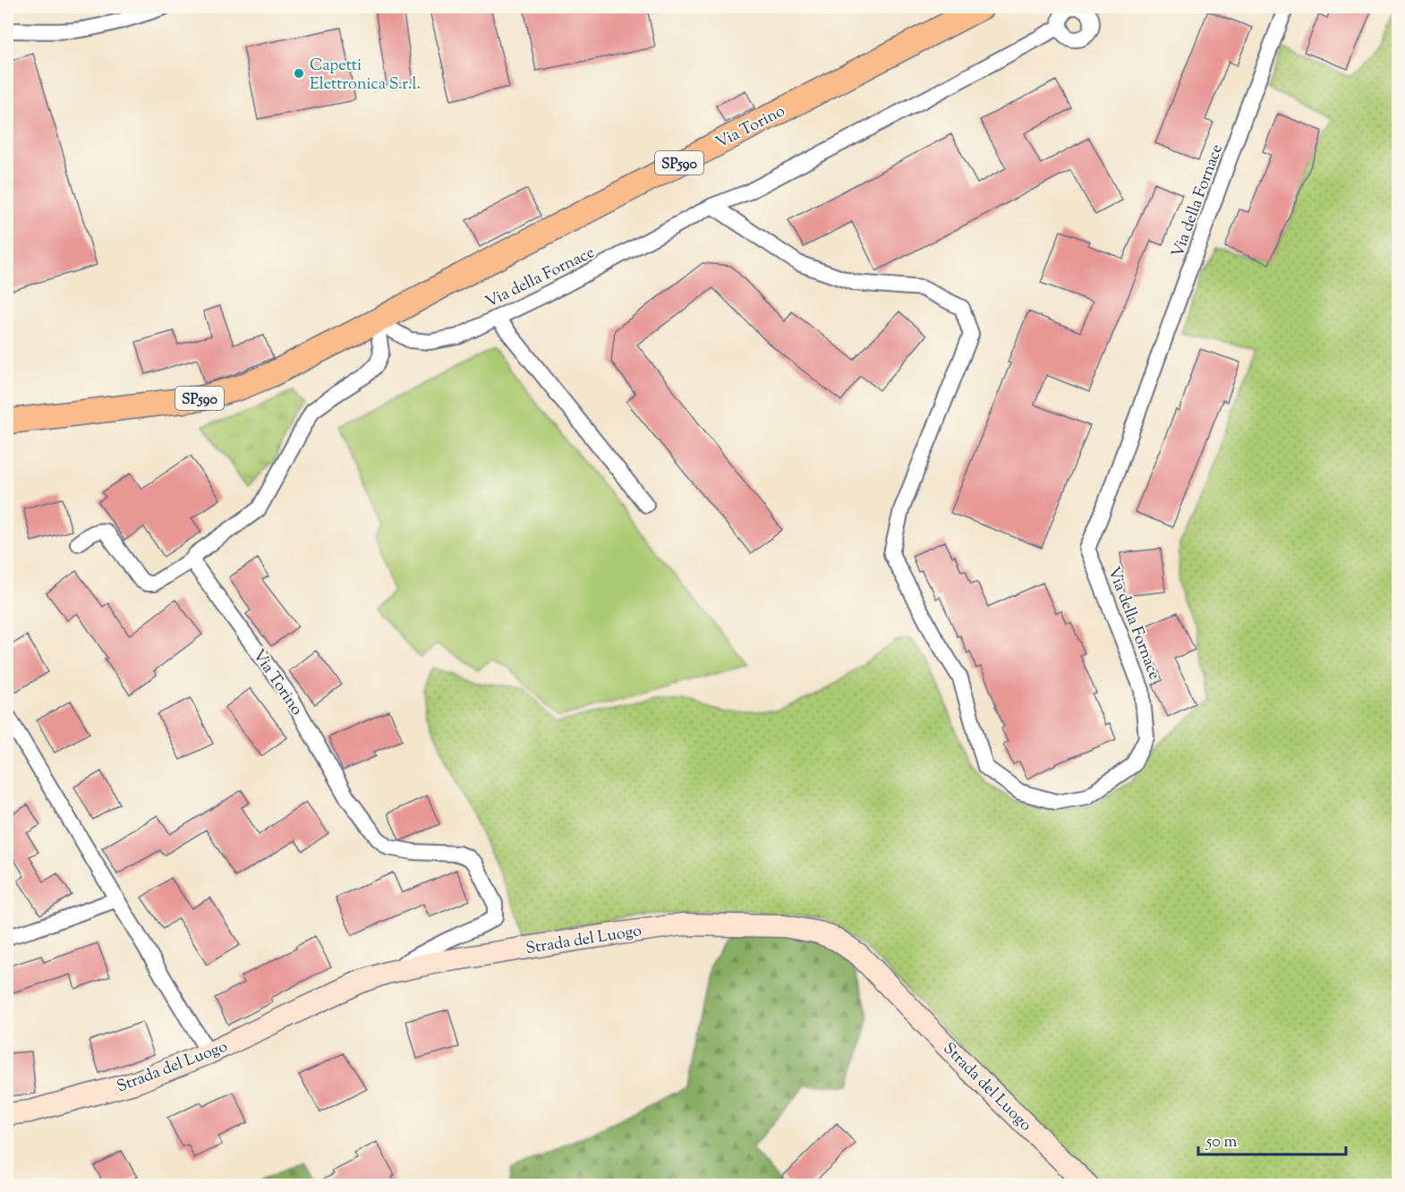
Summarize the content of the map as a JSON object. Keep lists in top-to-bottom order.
{
  "streets": {
    "main road": ["Via Torino", "SP590"],
    "street": ["Via della Fornace", "Strada del Luogo"]
  },
  "crossings": [
    ["Via Torino", "Via della Fornace"],
    ["Via Torino", "Strada del Luogo"]
  ],
  "places": ["Capetti Elettronica S.r.l."],
  "scale_bar": "50 m"
}
